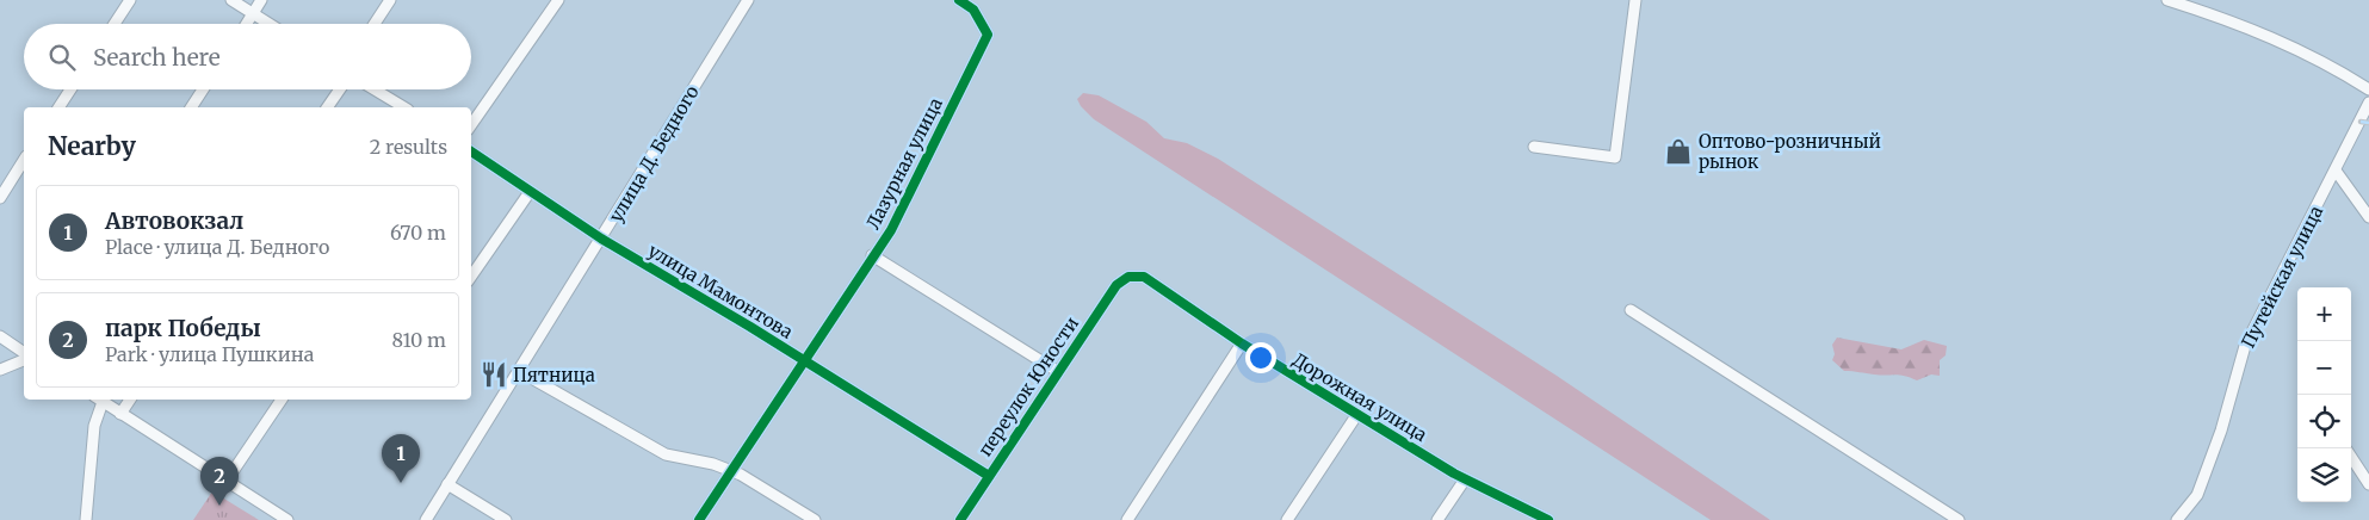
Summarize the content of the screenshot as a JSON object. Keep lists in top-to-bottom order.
{
  "streets": {
    "street": [
      "улица Д. Бедного",
      "Лазурная улица",
      "Путейская улица",
      "улица Мамонтова",
      "переулок Юности",
      "Дорожная улица"
    ]
  },
  "crossings": [
    ["улица Д. Бедного", "улица Мамонтова"],
    ["Лазурная улица", "улица Мамонтова"],
    ["улица Мамонтова", "переулок Юности"],
    ["переулок Юности", "Дорожная улица"]
  ],
  "places": {
    "shop": ["Оптово-розничный рынок"],
    "restaurant": ["Пятница"]
  },
  "page": {
    "search": "Search here",
    "heading": ["Nearby", "2 results"],
    "list": [
      {
        "mark": "1",
        "name": "Автовокзал",
        "note": "Place · улица Д. Бедного",
        "value": "670 m"
      },
      {
        "mark": "2",
        "name": "парк Победы",
        "note": "Park · улица Пушкина",
        "value": "810 m"
      }
    ],
    "map_buttons": ["+", "−"],
    "pins": ["1", "2"]
  }
}
